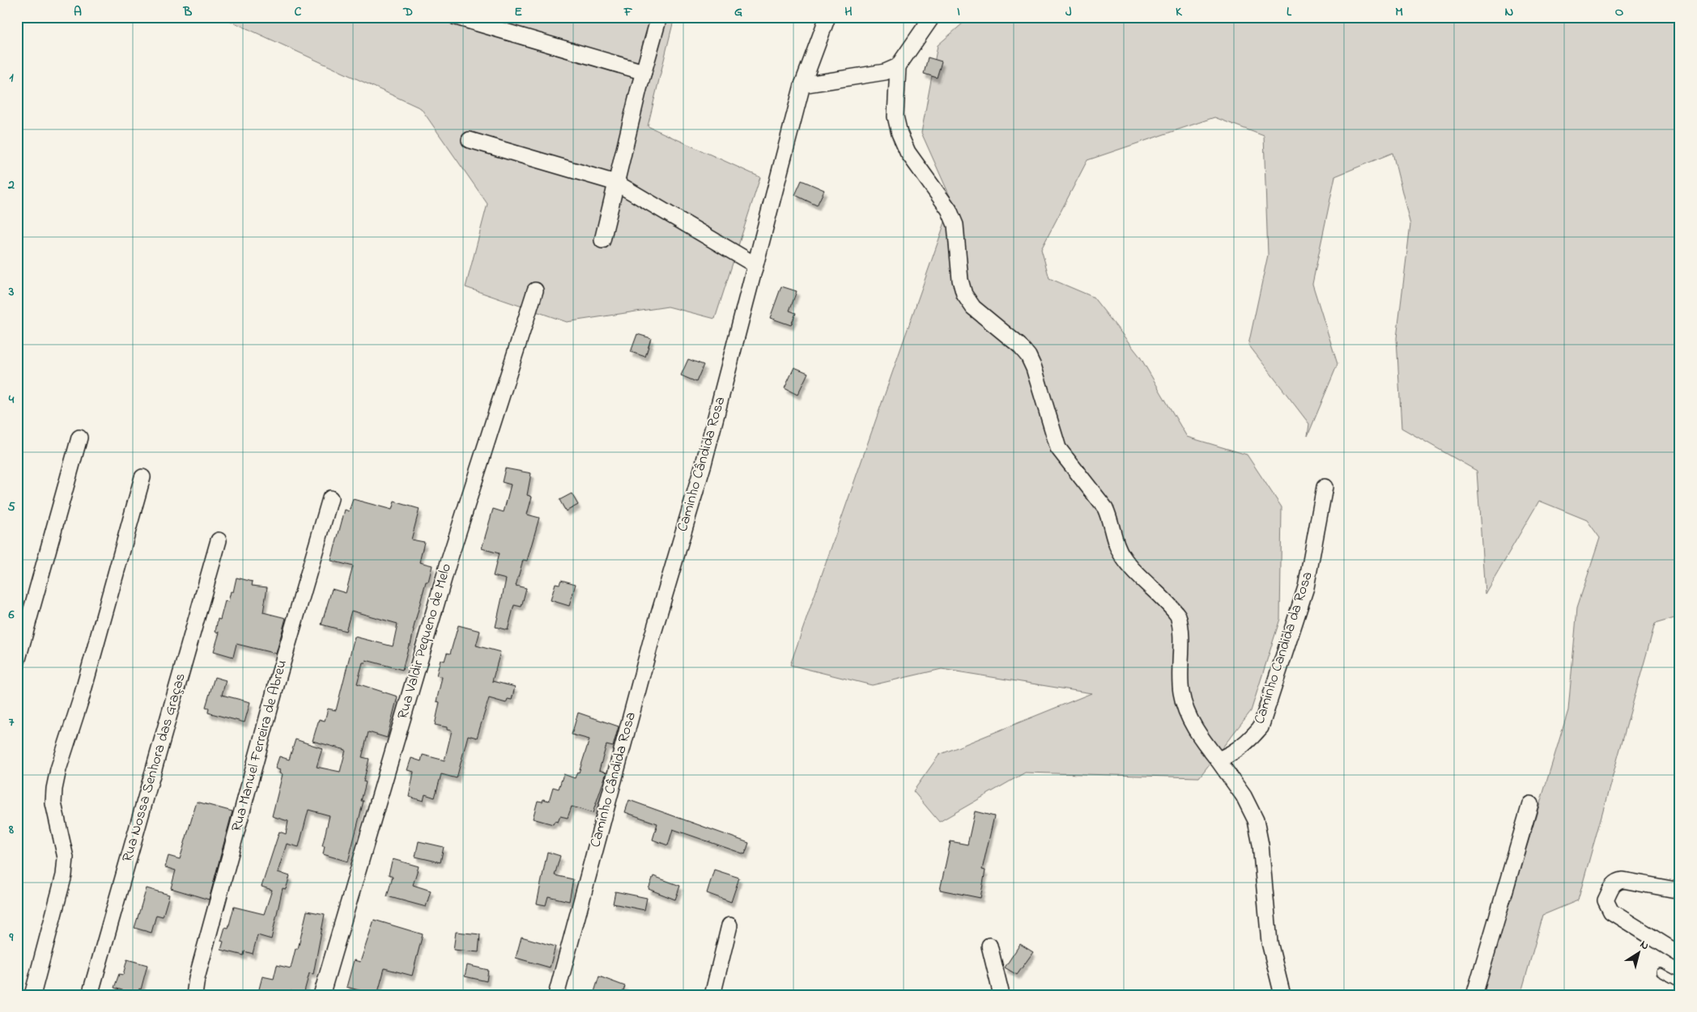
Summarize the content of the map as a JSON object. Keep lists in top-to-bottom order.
{
  "streets": {
    "street": [
      "Caminho Cândida Rosa",
      "Rua Valdir Pequeno de Melo",
      "Caminho Candida da Rosa",
      "Rua Manuel Ferreira de Abreu",
      "Rua Nossa Senhora das Graças"
    ]
  },
  "north": "top right",
  "grid": {
    "columns": [
      "A",
      "B",
      "C",
      "D",
      "E",
      "F",
      "G",
      "H",
      "I",
      "J",
      "K",
      "L",
      "M",
      "N",
      "O"
    ],
    "rows": [
      "1",
      "2",
      "3",
      "4",
      "5",
      "6",
      "7",
      "8",
      "9"
    ]
  }
}
